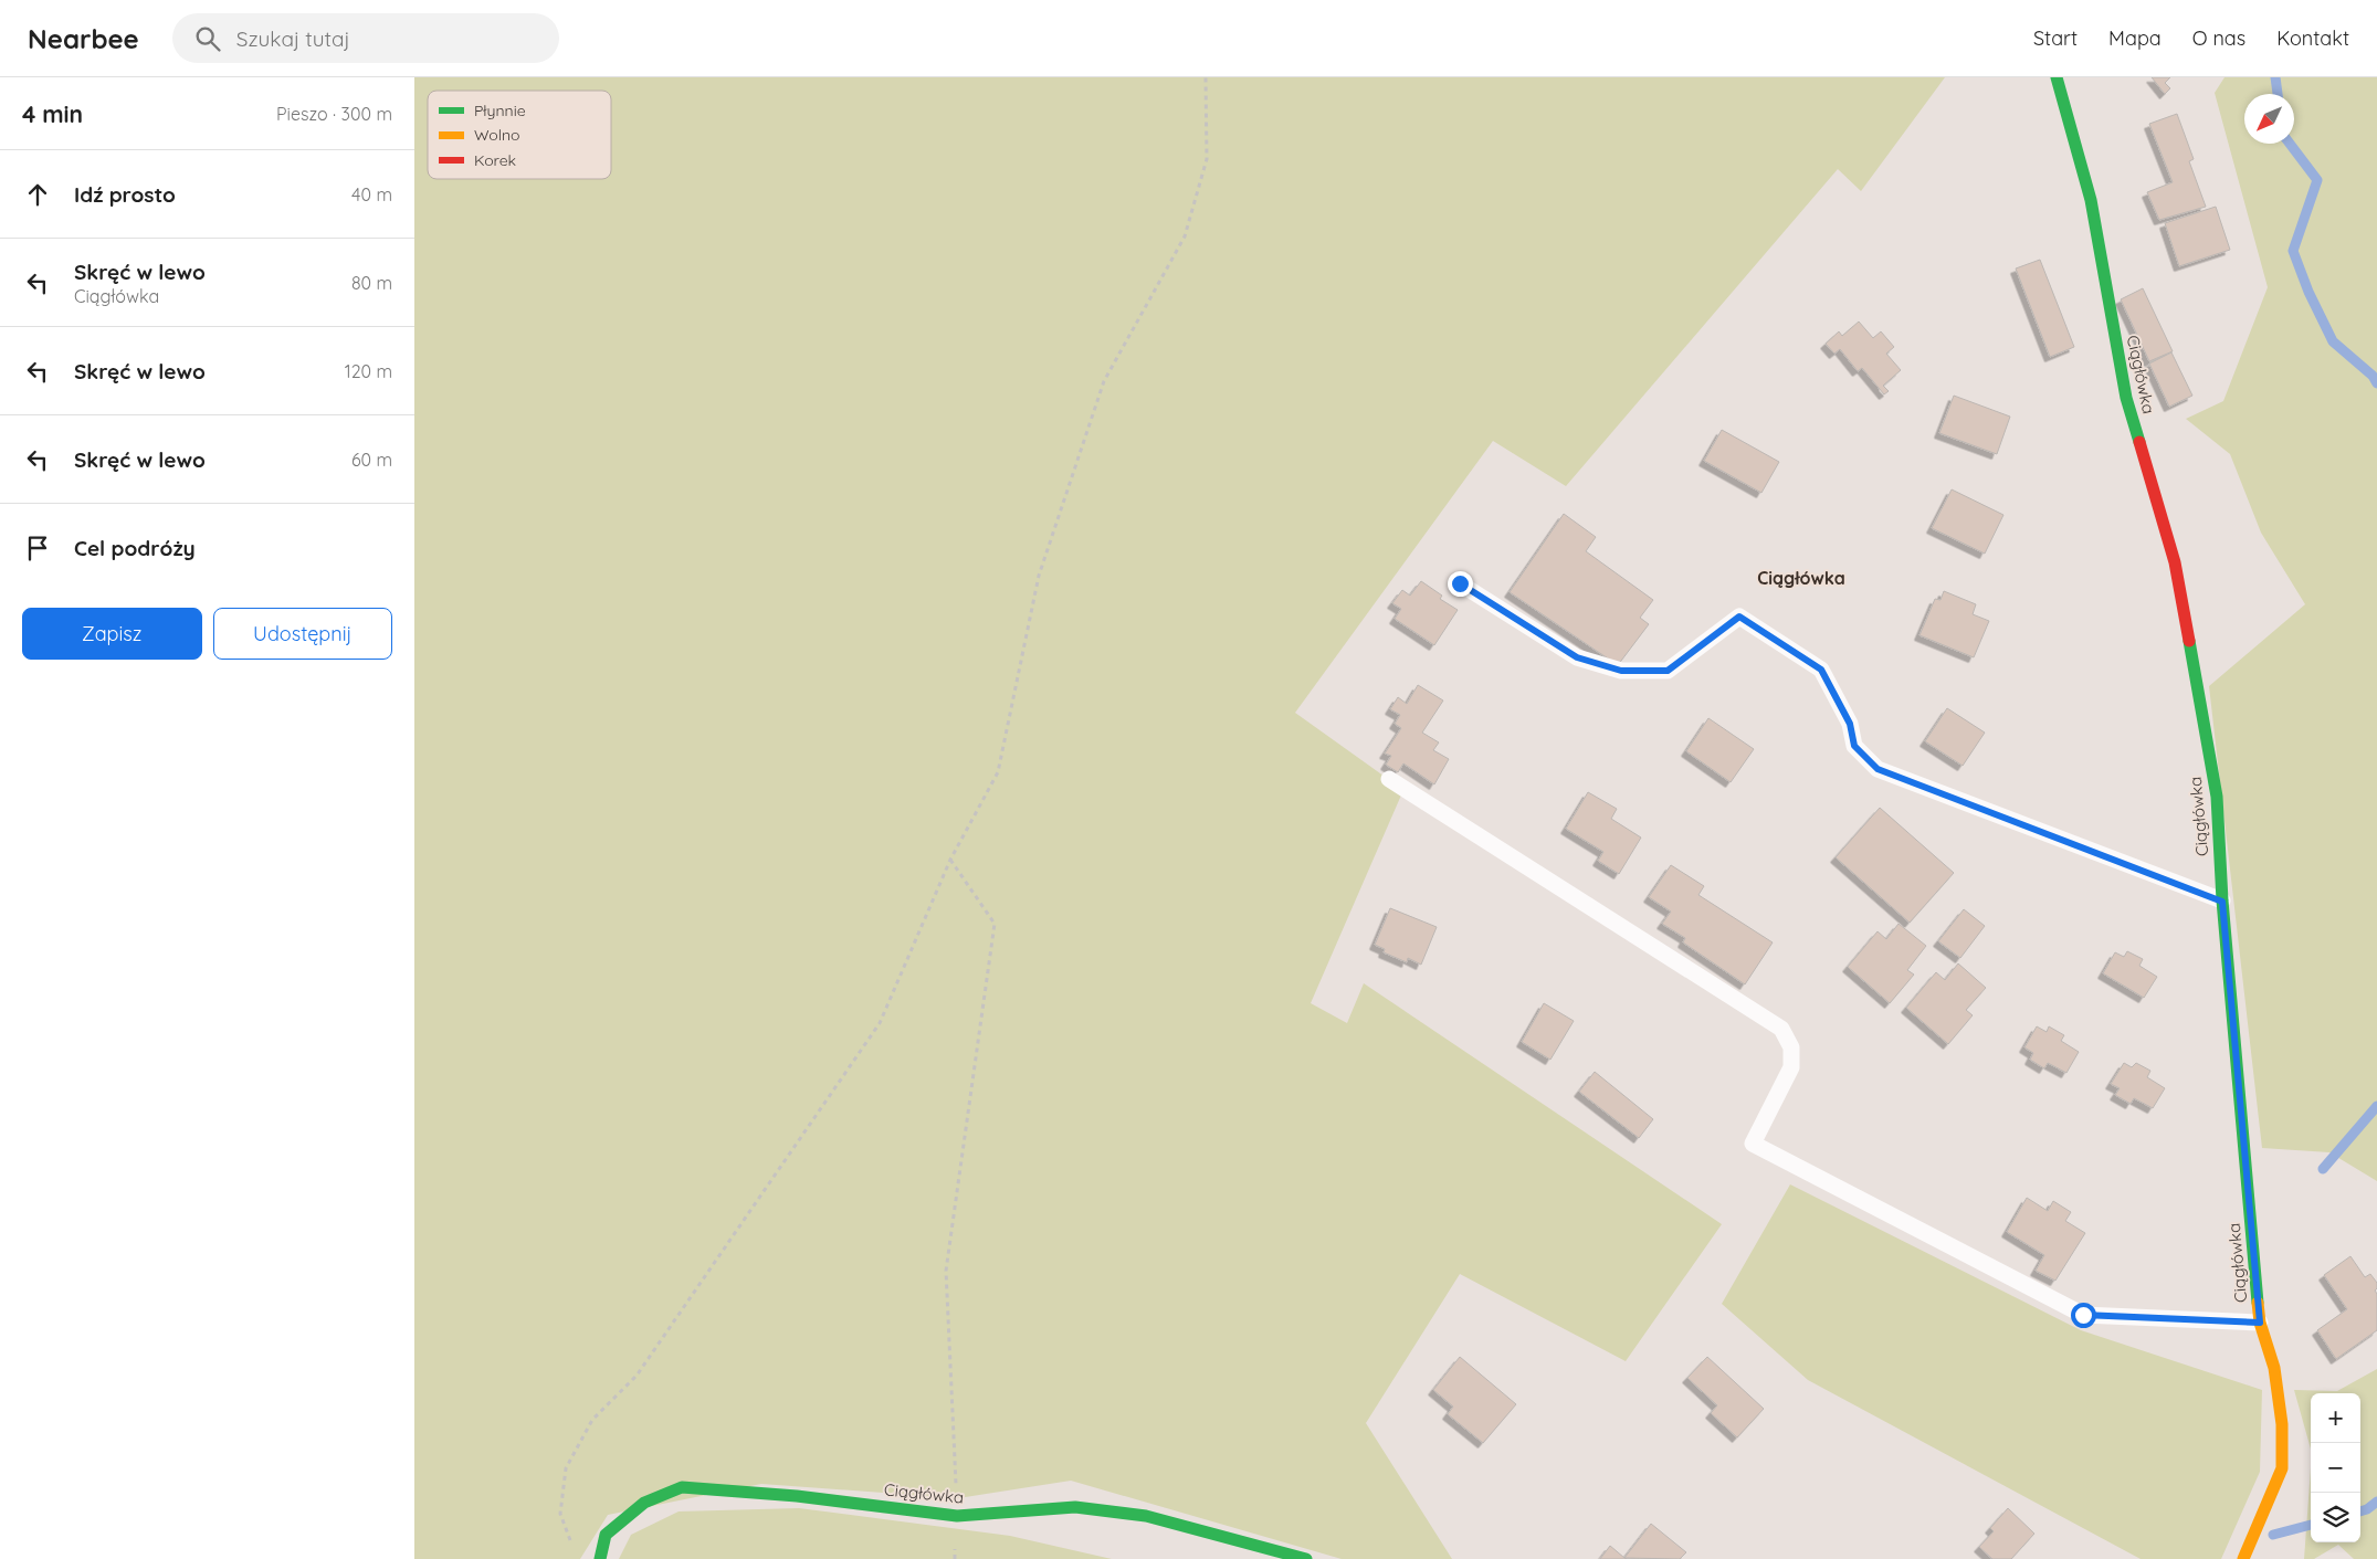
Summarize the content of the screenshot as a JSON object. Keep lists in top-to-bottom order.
{
  "streets": {
    "street": ["Ciągłówka"]
  },
  "districts": ["Ciągłówka"],
  "legend": ["Płynnie", "Wolno", "Korek"],
  "north": "bottom left",
  "page": {
    "header": "Nearbee",
    "search": "Szukaj tutaj",
    "nav": [
      "Start",
      "Mapa",
      "O nas",
      "Kontakt"
    ],
    "heading": ["4 min", "Pieszo · 300 m"],
    "list": [
      ["Idź prosto", "40 m"],
      ["Skręć w lewo", "Ciągłówka", "80 m"],
      ["Skręć w lewo", "120 m"],
      ["Skręć w lewo", "60 m"],
      "Cel podróży"
    ],
    "buttons": ["Zapisz", "Udostępnij"],
    "map_buttons": ["+", "−"]
  }
}
